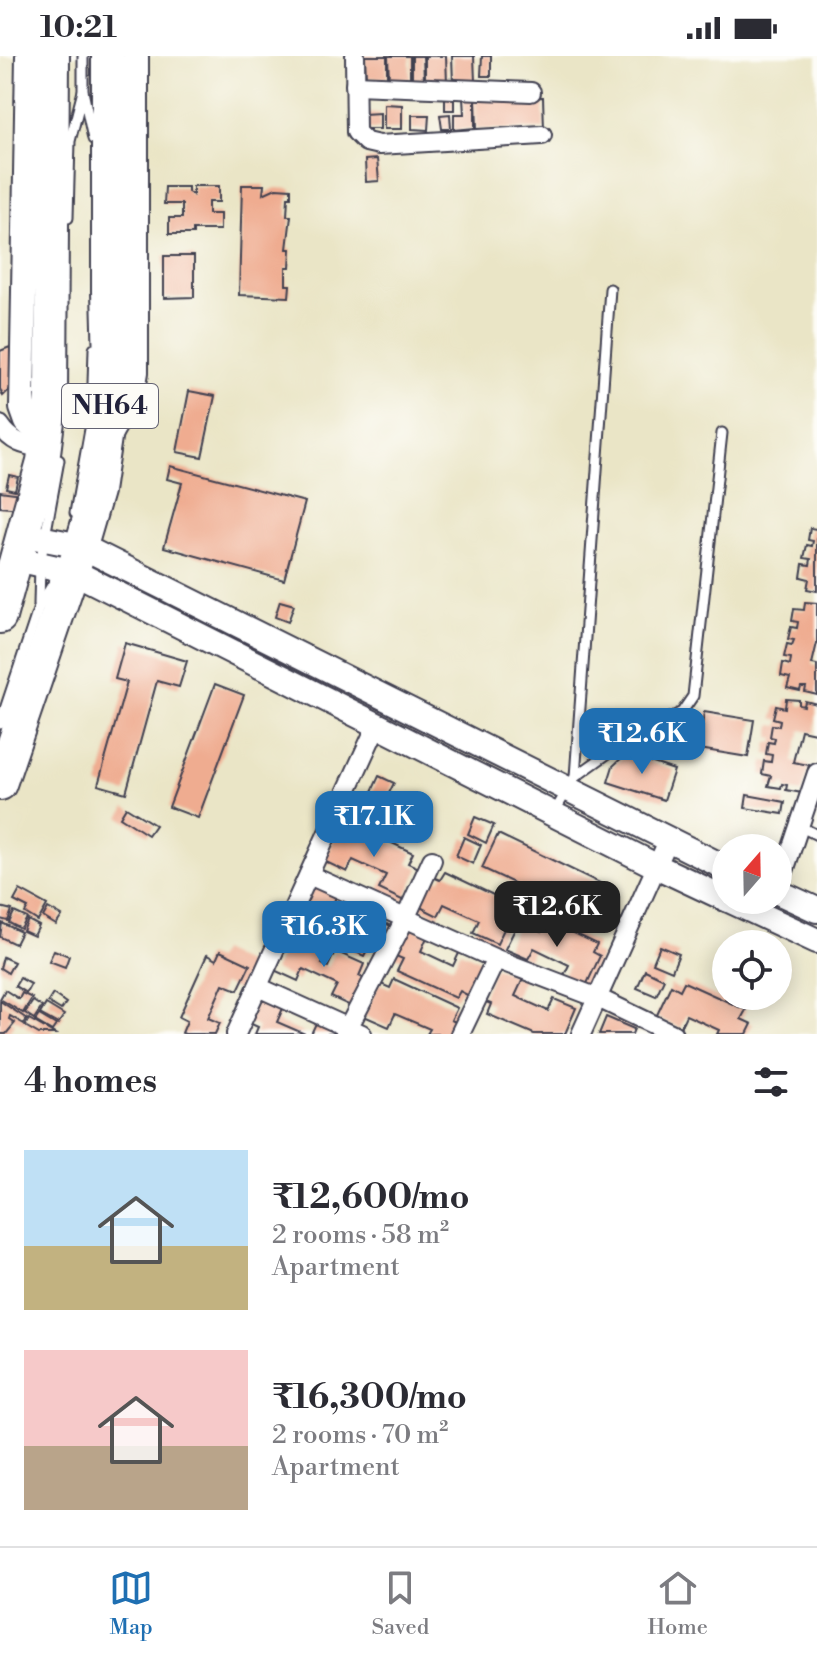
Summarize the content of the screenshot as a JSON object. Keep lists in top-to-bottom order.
{
  "streets": {
    "highway": ["NH64"]
  },
  "north": "top",
  "page": {
    "status": "10:21",
    "price": [
      "₹12.6K",
      "₹17.1K",
      "₹12.6K",
      "₹16.3K"
    ],
    "heading": "4 homes",
    "list": [
      {
        "name": "₹12,600/mo",
        "note": "2 rooms · 58 m² · Apartment"
      },
      {
        "name": "₹16,300/mo",
        "note": "2 rooms · 70 m² · Apartment"
      }
    ],
    "tabs": ["Map", "Saved", "Home"]
  }
}
